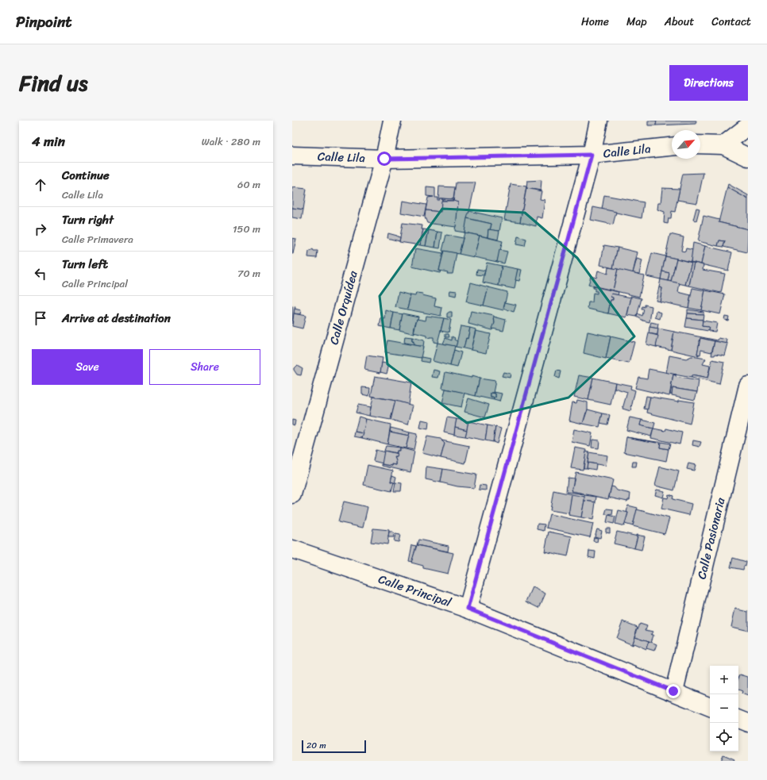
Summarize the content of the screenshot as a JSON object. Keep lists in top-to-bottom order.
{
  "streets": {
    "street": [
      "Calle Lila",
      "Calle Orquídea",
      "Calle Pasionaria",
      "Calle Principal"
    ]
  },
  "crossings": [
    ["Calle Lila", "Calle Orquídea"],
    ["Calle Pasionaria", "Calle Principal"]
  ],
  "scale_bar": "20 m",
  "north": "top right",
  "page": {
    "header": "Pinpoint",
    "nav": [
      "Home",
      "Map",
      "About",
      "Contact"
    ],
    "title": "Find us",
    "buttons": [
      "Directions",
      ["Save", "Share"]
    ],
    "heading": ["4 min", "Walk · 280 m"],
    "list": [
      ["Continue", "Calle Lila", "60 m"],
      ["Turn right", "Calle Primavera", "150 m"],
      ["Turn left", "Calle Principal", "70 m"],
      "Arrive at destination"
    ],
    "map_buttons": ["+", "−"],
    "scale": "20 m"
  }
}
